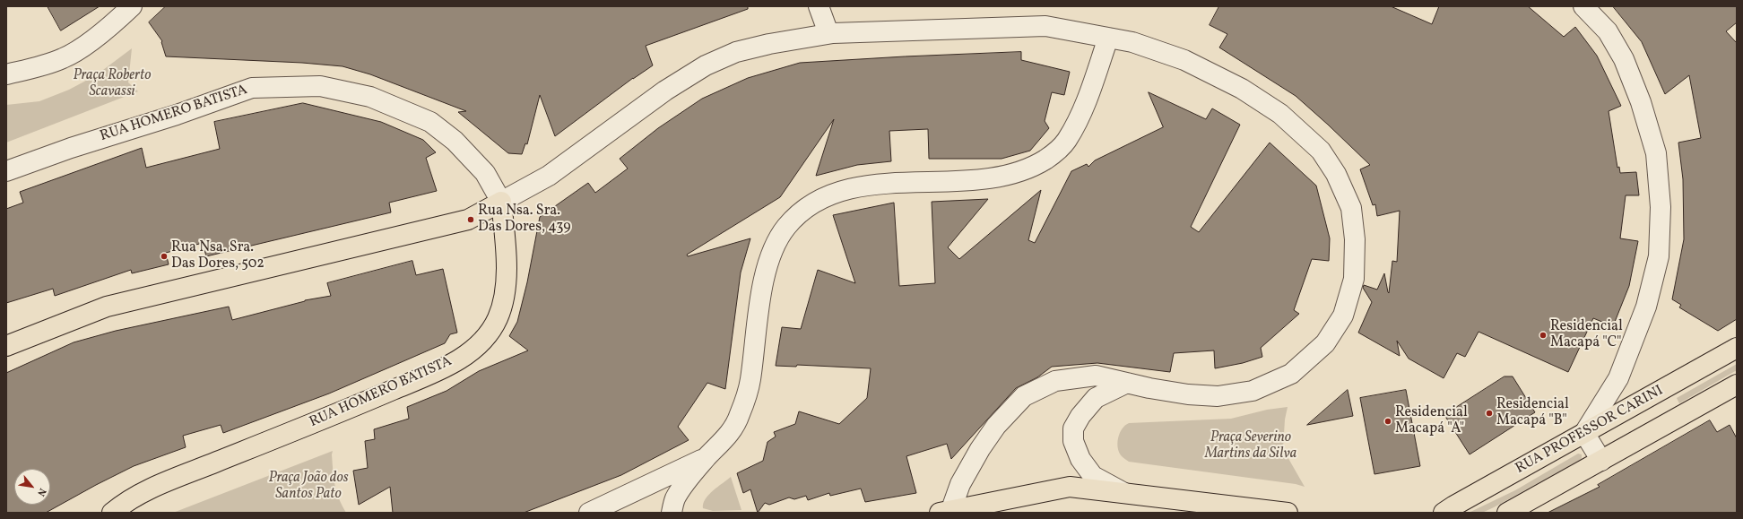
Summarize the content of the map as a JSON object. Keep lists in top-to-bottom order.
{
  "streets": {
    "main road": ["RUA HOMERO BATISTA", "RUA PROFESSOR CARINI"]
  },
  "parks": ["Praça Roberto Scavassi", "Praça Severino Martins da Silva", "Praça João dos Santos Pato"],
  "places": [
    "Rua Nsa. Sra. Das Dores, 439",
    "Rua Nsa. Sra. Das Dores, 502",
    "Residencial Macapá \"C\"",
    "Residencial Macapá \"B\"",
    "Residencial Macapá \"A\""
  ],
  "north": "bottom right"
}
